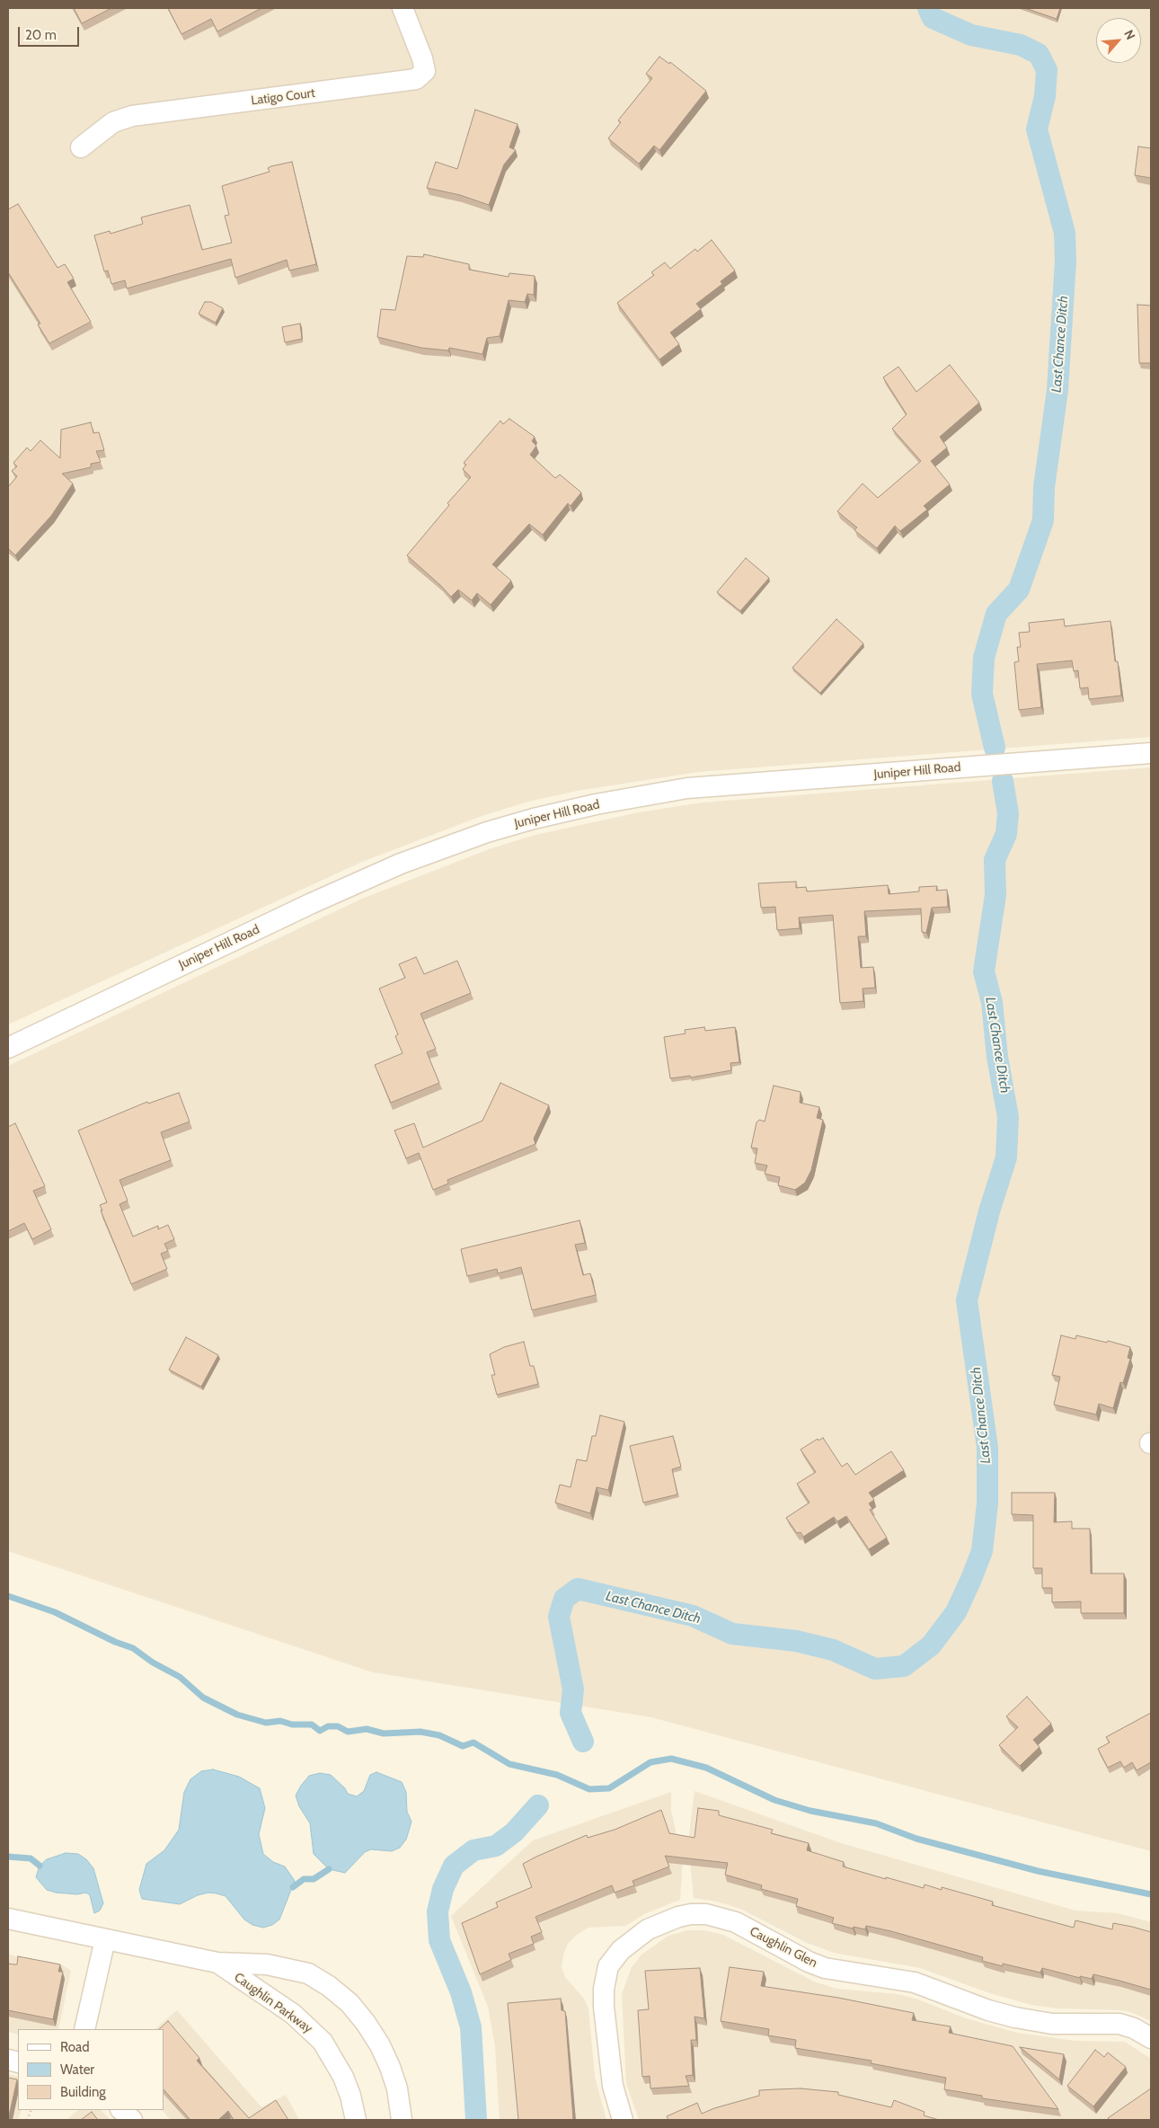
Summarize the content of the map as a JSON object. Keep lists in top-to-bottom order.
{
  "streets": {
    "street": [
      "Latigo Court",
      "Juniper Hill Road",
      "Caughlin Glen",
      "Caughlin Parkway"
    ]
  },
  "water": ["Last Chance Ditch"],
  "legend": ["Road", "Water", "Building"],
  "scale_bar": "20 m",
  "north": "top right"
}
